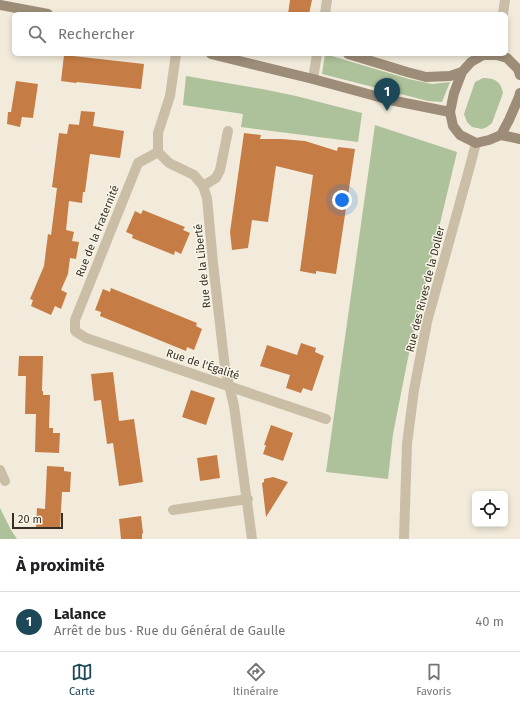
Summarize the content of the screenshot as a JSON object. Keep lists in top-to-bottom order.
{
  "streets": {
    "street": [
      "Rue de la Fraternité",
      "Rue de la Liberté",
      "Rue des Rives de la Doller",
      "Rue de l'Égalité"
    ]
  },
  "crossings": [
    ["Rue de la Fraternité", "Rue de l'Égalité"],
    ["Rue de la Liberté", "Rue de l'Égalité"]
  ],
  "scale_bar": "20 m",
  "page": {
    "search": "Rechercher",
    "pins": "1",
    "scale": "20 m",
    "heading": "À proximité",
    "list": [
      {
        "mark": "1",
        "name": "Lalance",
        "note": "Arrêt de bus · Rue du Général de Gaulle",
        "value": "40 m"
      }
    ],
    "nav": ["Carte", "Itinéraire", "Favoris"]
  }
}
